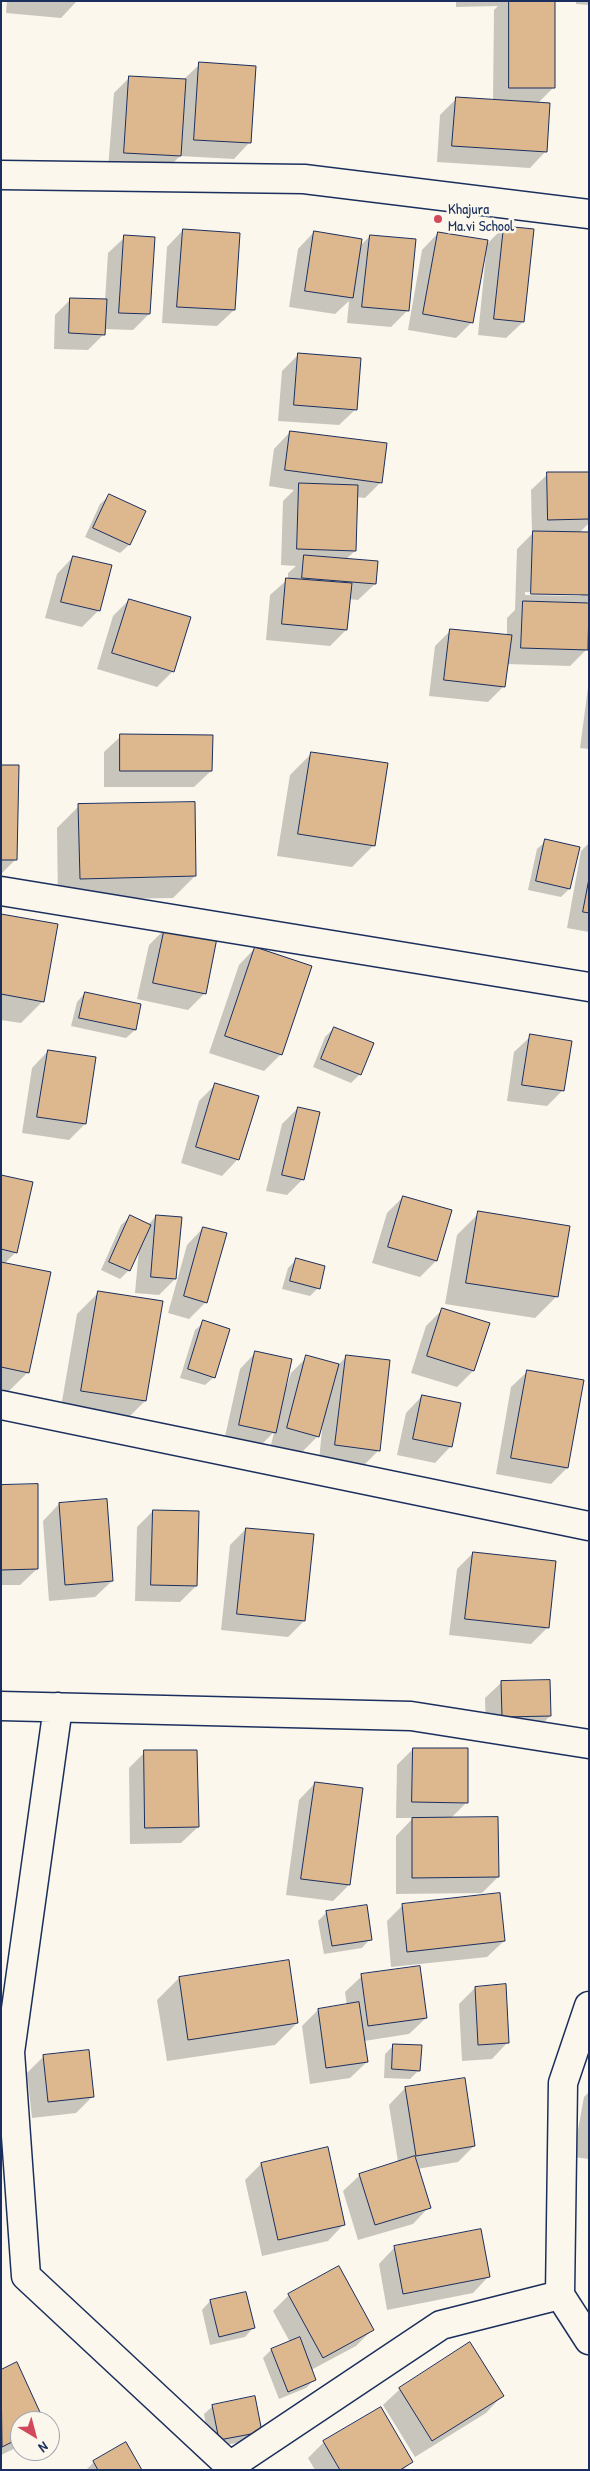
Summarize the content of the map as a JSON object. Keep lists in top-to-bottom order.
{
  "places": ["Khajura Ma.vi School"],
  "north": "bottom right"
}
